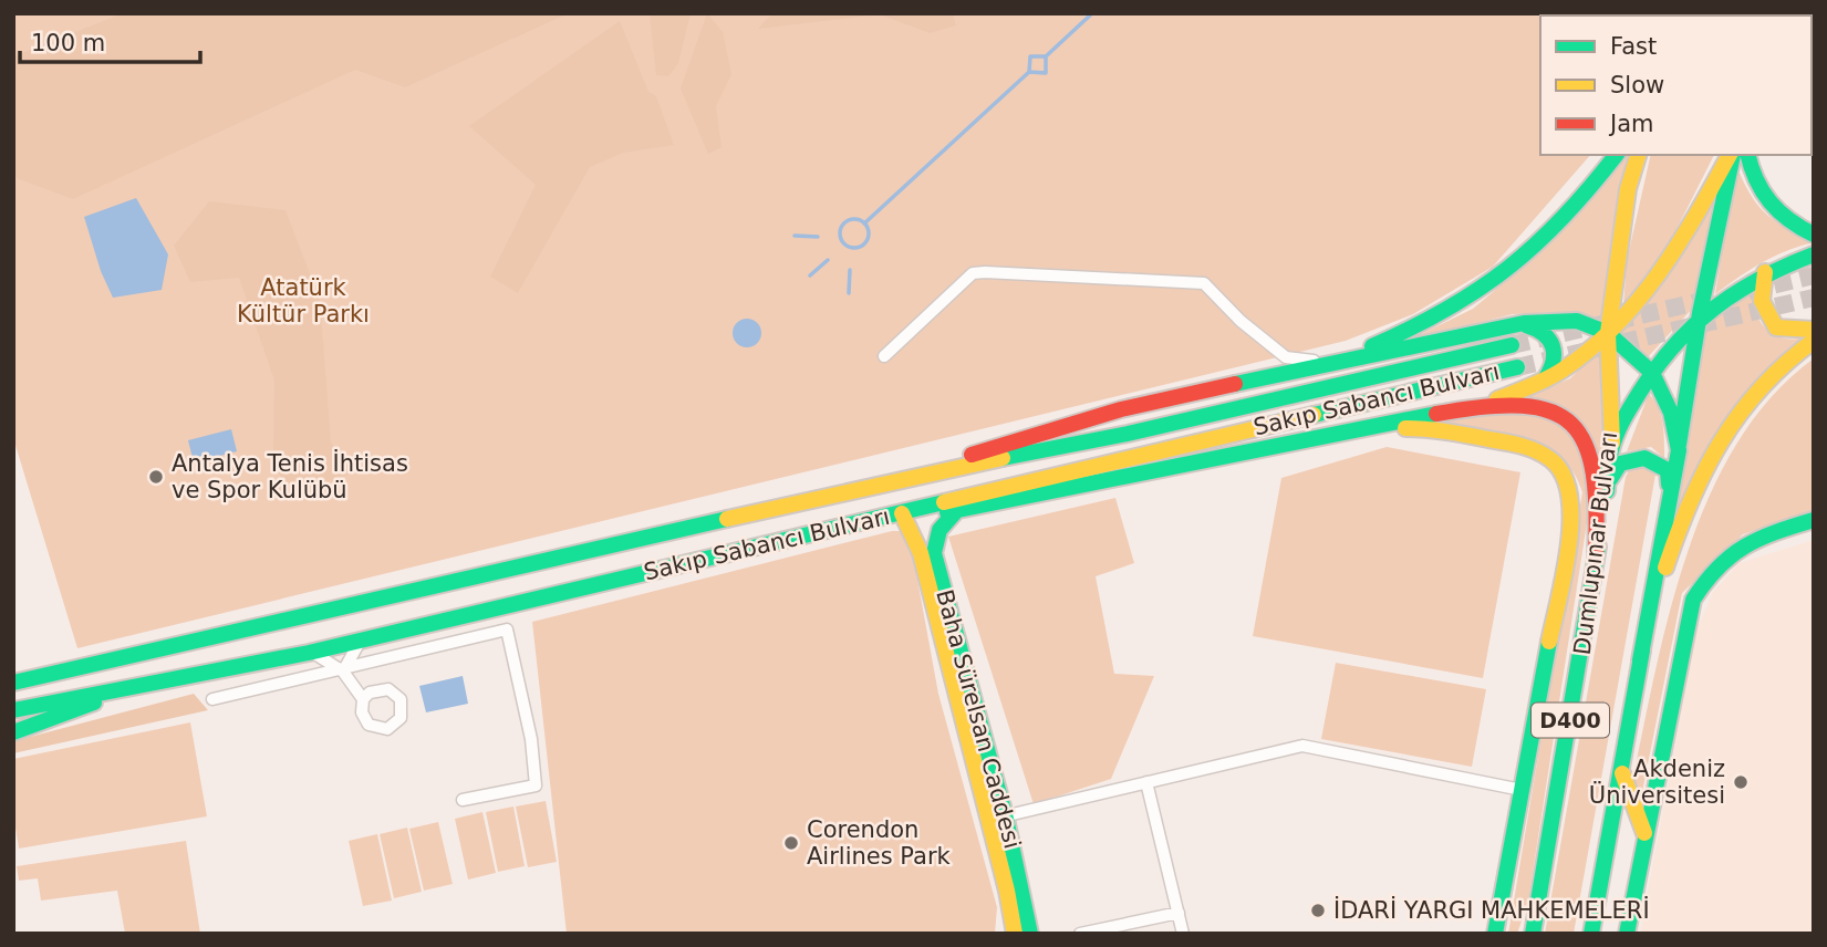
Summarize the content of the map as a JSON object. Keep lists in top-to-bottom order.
{
  "streets": {
    "main road": [
      "Sakıp Sabancı Bulvarı",
      "Dumlupınar Bulvarı",
      "Baha Sürelsan Caddesi",
      "D400"
    ]
  },
  "parks": ["Atatürk Kültür Parkı"],
  "places": [
    "Antalya Tenis İhtisas ve Spor Kulübü",
    "Akdeniz Üniversitesi",
    "Corendon Airlines Park",
    "İDARİ YARGI MAHKEMELERİ"
  ],
  "legend": ["Fast", "Slow", "Jam"],
  "scale_bar": "100 m"
}
